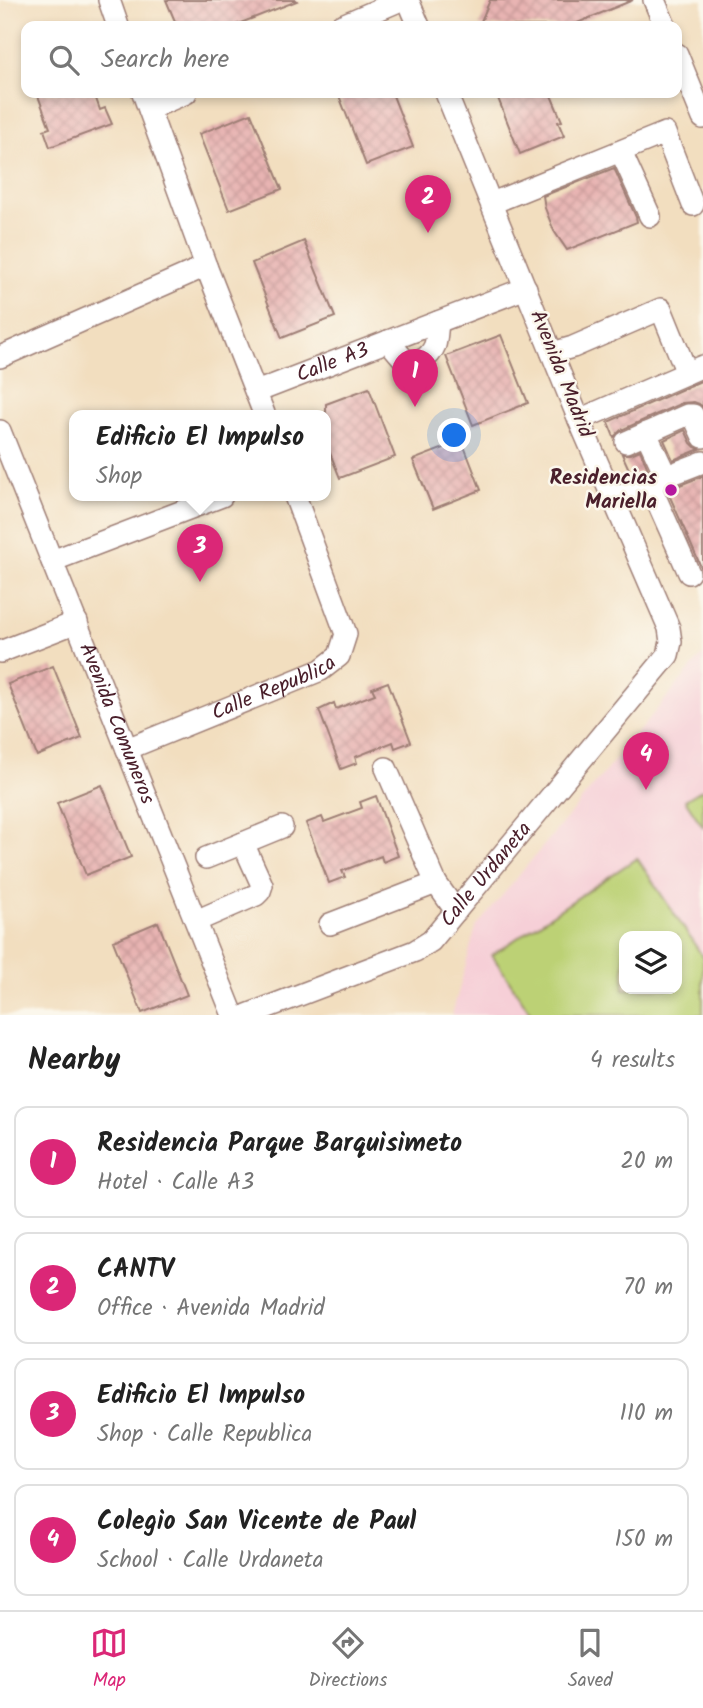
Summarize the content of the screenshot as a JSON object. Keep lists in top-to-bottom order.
{
  "streets": {
    "street": [
      "Calle A3",
      "Avenida Madrid",
      "Calle Republica",
      "Avenida Comuneros",
      "Calle Urdaneta"
    ]
  },
  "crossings": [
    ["Calle A3", "Avenida Madrid"],
    ["Avenida Madrid", "Calle Urdaneta"],
    ["Calle Republica", "Avenida Comuneros"]
  ],
  "places": ["Residencias Mariella"],
  "page": {
    "search": "Search here",
    "pins": [
      "2",
      "1",
      "3",
      "4"
    ],
    "popup": ["Edificio El Impulso", "Shop"],
    "heading": ["Nearby", "4 results"],
    "list": [
      {
        "mark": "1",
        "name": "Residencia Parque Barquisimeto",
        "note": "Hotel · Calle A3",
        "value": "20 m"
      },
      {
        "mark": "2",
        "name": "CANTV",
        "note": "Office · Avenida Madrid",
        "value": "70 m"
      },
      {
        "mark": "3",
        "name": "Edificio El Impulso",
        "note": "Shop · Calle Republica",
        "value": "110 m"
      },
      {
        "mark": "4",
        "name": "Colegio San Vicente de Paul",
        "note": "School · Calle Urdaneta",
        "value": "150 m"
      }
    ],
    "nav": ["Map", "Directions", "Saved"]
  }
}
